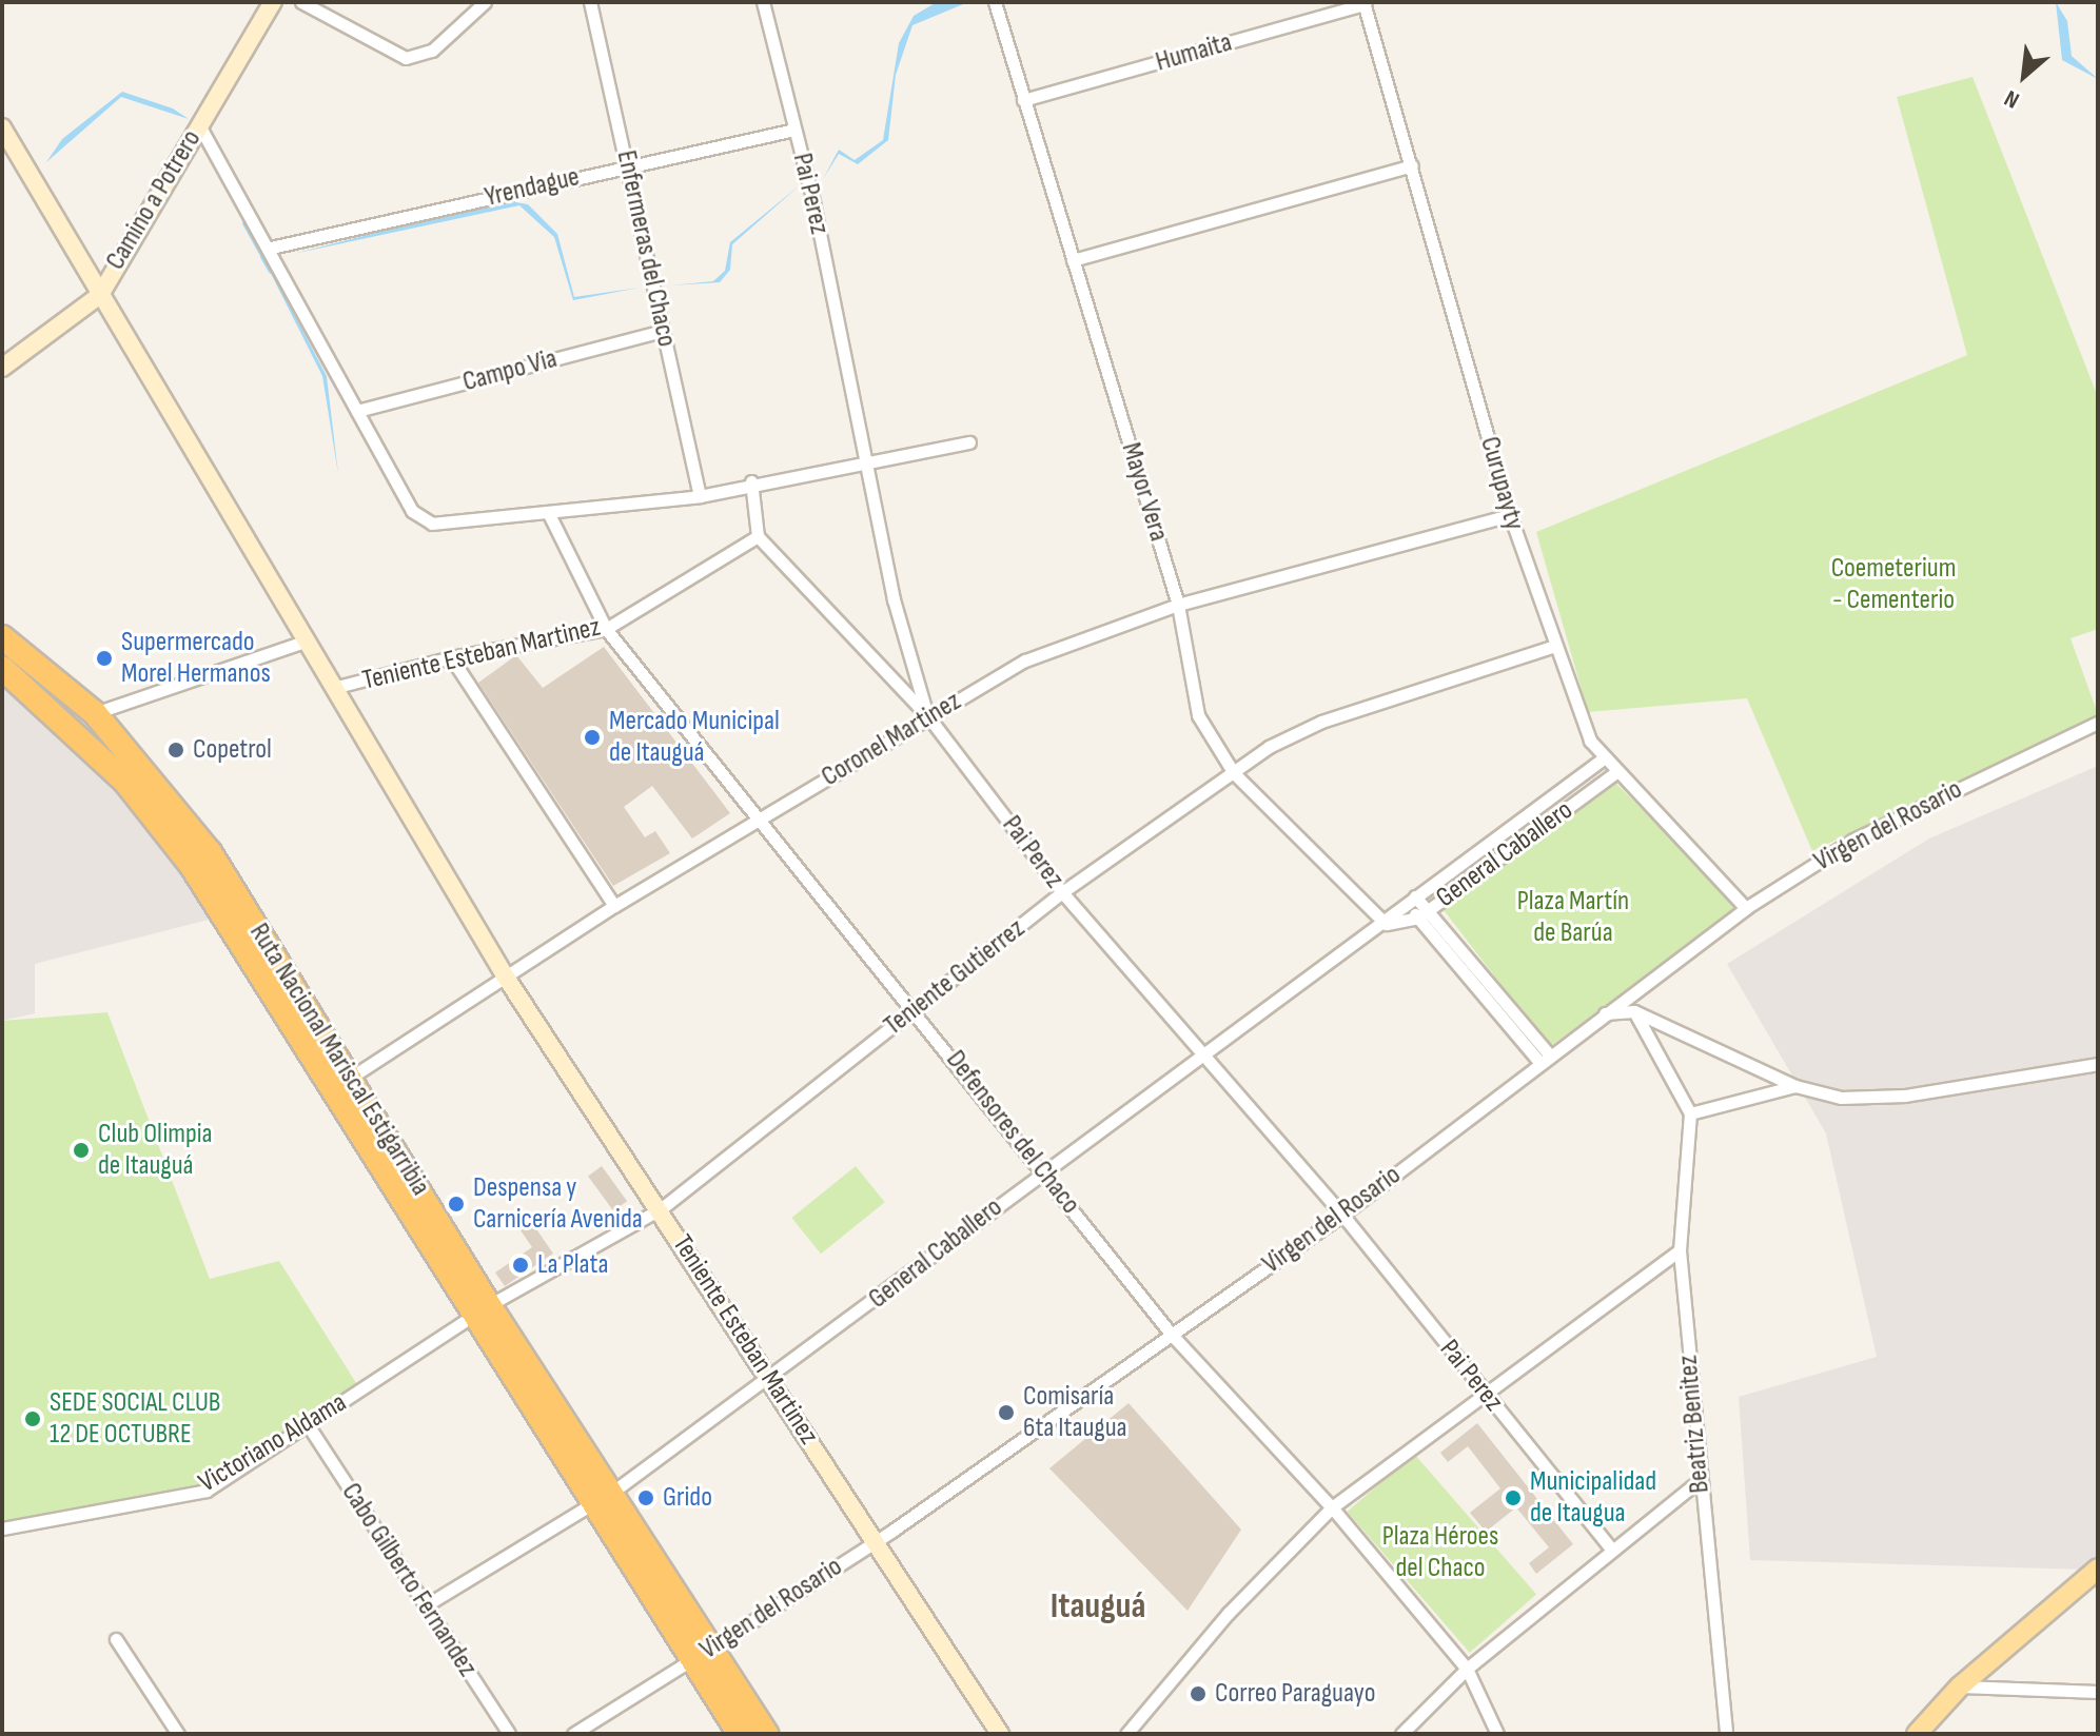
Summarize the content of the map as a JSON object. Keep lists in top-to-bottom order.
{
  "streets": {
    "highway": ["Ruta Nacional Mariscal Estigarribia"],
    "street": [
      "Humaita",
      "Yrendague",
      "Pai Perez",
      "Camino a Potrero",
      "Enfermeras del Chaco",
      "Campo Via",
      "Curupayty",
      "Mayor Vera",
      "Teniente Esteban Martinez",
      "Coronel Martinez",
      "Virgen del Rosario",
      "General Caballero",
      "Teniente Gutierrez",
      "Defensores del Chaco",
      "Beatriz Benitez",
      "Victoriano Aldama",
      "Cabo Gilberto Fernandez"
    ]
  },
  "crossings": [
    ["Humaita", "Curupayty"],
    ["Humaita", "Mayor Vera"],
    ["Yrendague", "Pai Perez"],
    ["Yrendague", "Enfermeras del Chaco"],
    ["Pai Perez", "Coronel Martinez"],
    ["Pai Perez", "Virgen del Rosario"],
    ["Pai Perez", "General Caballero"],
    ["Pai Perez", "Teniente Gutierrez"],
    ["Camino a Potrero", "Teniente Esteban Martinez"],
    ["Enfermeras del Chaco", "Campo Via"],
    ["Curupayty", "Coronel Martinez"],
    ["Curupayty", "Virgen del Rosario"],
    ["Curupayty", "General Caballero"],
    ["Curupayty", "Teniente Gutierrez"],
    ["Mayor Vera", "Coronel Martinez"],
    ["Mayor Vera", "General Caballero"],
    ["Mayor Vera", "Teniente Gutierrez"],
    ["Teniente Esteban Martinez", "Coronel Martinez"],
    ["Teniente Esteban Martinez", "Virgen del Rosario"],
    ["Teniente Esteban Martinez", "General Caballero"],
    ["Teniente Esteban Martinez", "Teniente Gutierrez"],
    ["Teniente Esteban Martinez", "Defensores del Chaco"],
    ["Coronel Martinez", "Ruta Nacional Mariscal Estigarribia"],
    ["Coronel Martinez", "Defensores del Chaco"],
    ["Virgen del Rosario", "Ruta Nacional Mariscal Estigarribia"],
    ["Virgen del Rosario", "Defensores del Chaco"],
    ["General Caballero", "Ruta Nacional Mariscal Estigarribia"],
    ["General Caballero", "Defensores del Chaco"],
    ["General Caballero", "Cabo Gilberto Fernandez"],
    ["Teniente Gutierrez", "Ruta Nacional Mariscal Estigarribia"],
    ["Teniente Gutierrez", "Defensores del Chaco"],
    ["Teniente Gutierrez", "Victoriano Aldama"],
    ["Ruta Nacional Mariscal Estigarribia", "Victoriano Aldama"],
    ["Victoriano Aldama", "Cabo Gilberto Fernandez"]
  ],
  "districts": ["Itauguá"],
  "parks": ["Coemeterium - Cementerio", "Plaza Martín de Barúa", "Plaza Héroes del Chaco"],
  "places": [
    "Supermercado Morel Hermanos",
    "Mercado Municipal de Itauguá",
    "Copetrol",
    "Club Olimpia de Itauguá",
    "Despensa y Carnicería Avenida",
    "La Plata",
    "Comisaría 6ta Itaugua",
    "SEDE SOCIAL CLUB 12 DE OCTUBRE",
    "Grido",
    "Municipalidad de Itaugua",
    "Correo Paraguayo"
  ],
  "north": "bottom left"
}
